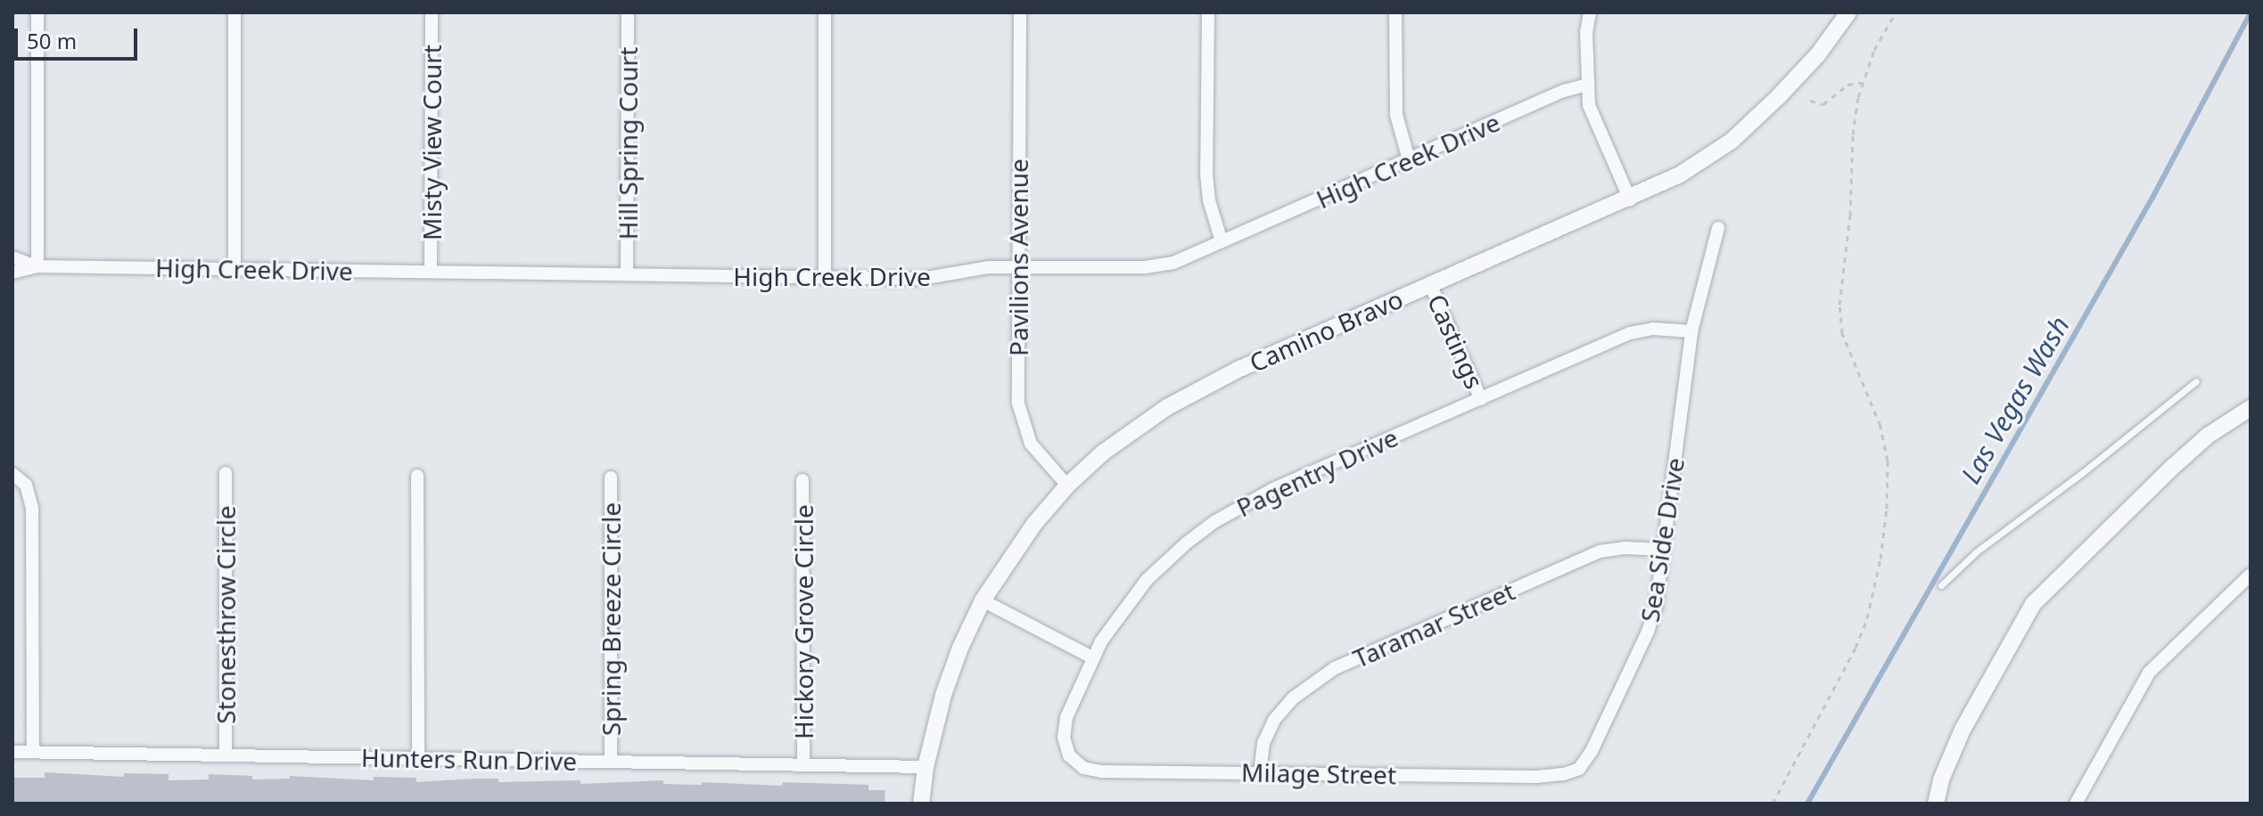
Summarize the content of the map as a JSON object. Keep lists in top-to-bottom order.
{
  "streets": {
    "street": [
      "Misty View Court",
      "Hill Spring Court",
      "High Creek Drive",
      "Pavilions Avenue",
      "Camino Bravo",
      "Castings",
      "Pagentry Drive",
      "Sea Side Drive",
      "Stonesthrow Circle",
      "Spring Breeze Circle",
      "Hickory Grove Circle",
      "Taramar Street",
      "Hunters Run Drive",
      "Milage Street"
    ]
  },
  "crossings": [
    ["Misty View Court", "High Creek Drive"],
    ["Hill Spring Court", "High Creek Drive"],
    ["High Creek Drive", "Pavilions Avenue"],
    ["Pavilions Avenue", "Camino Bravo"],
    ["Camino Bravo", "Castings"],
    ["Camino Bravo", "Hunters Run Drive"],
    ["Castings", "Pagentry Drive"],
    ["Pagentry Drive", "Sea Side Drive"],
    ["Pagentry Drive", "Milage Street"],
    ["Sea Side Drive", "Taramar Street"],
    ["Sea Side Drive", "Milage Street"],
    ["Stonesthrow Circle", "Hunters Run Drive"],
    ["Spring Breeze Circle", "Hunters Run Drive"],
    ["Hickory Grove Circle", "Hunters Run Drive"],
    ["Taramar Street", "Milage Street"]
  ],
  "water": ["Las Vegas Wash"],
  "scale_bar": "50 m"
}
